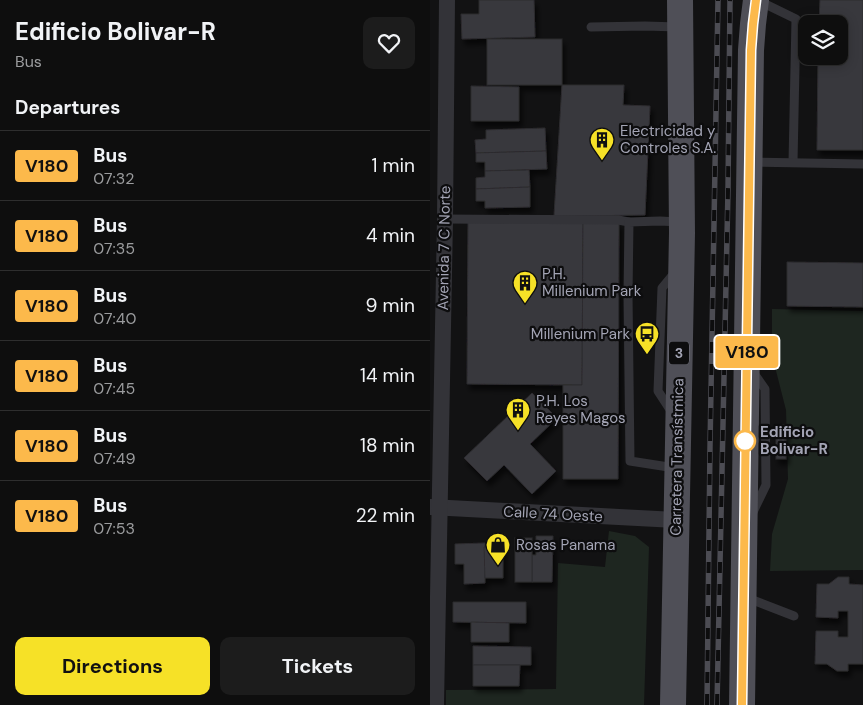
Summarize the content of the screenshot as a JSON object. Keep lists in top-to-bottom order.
{
  "streets": {
    "main road": ["3", "Carretera Transístmica"],
    "street": ["Avenida 7 C Norte", "Calle 74 Oeste"]
  },
  "crossings": [
    ["Avenida 7 C Norte", "Calle 74 Oeste"],
    ["Carretera Transístmica", "Calle 74 Oeste"]
  ],
  "places": {
    "building": ["Electricidad y Controles S.A.", "P.H. Millenium Park", "P.H. Los Reyes Magos"],
    "bus stop": ["Millenium Park"],
    "other": ["Edificio Bolivar-R"],
    "shop": ["Rosas Panama"]
  },
  "lines": ["bus line V180"],
  "page": {
    "heading": [
      ["Edificio Bolivar-R", "Bus"],
      "Departures"
    ],
    "on_map": "V180",
    "list": [
      {
        "mark": "V180",
        "name": "Bus",
        "note": "07:32",
        "value": "1 min"
      },
      {
        "mark": "V180",
        "name": "Bus",
        "note": "07:35",
        "value": "4 min"
      },
      {
        "mark": "V180",
        "name": "Bus",
        "note": "07:40",
        "value": "9 min"
      },
      {
        "mark": "V180",
        "name": "Bus",
        "note": "07:45",
        "value": "14 min"
      },
      {
        "mark": "V180",
        "name": "Bus",
        "note": "07:49",
        "value": "18 min"
      },
      {
        "mark": "V180",
        "name": "Bus",
        "note": "07:53",
        "value": "22 min"
      }
    ],
    "buttons": ["Directions", "Tickets"]
  }
}
